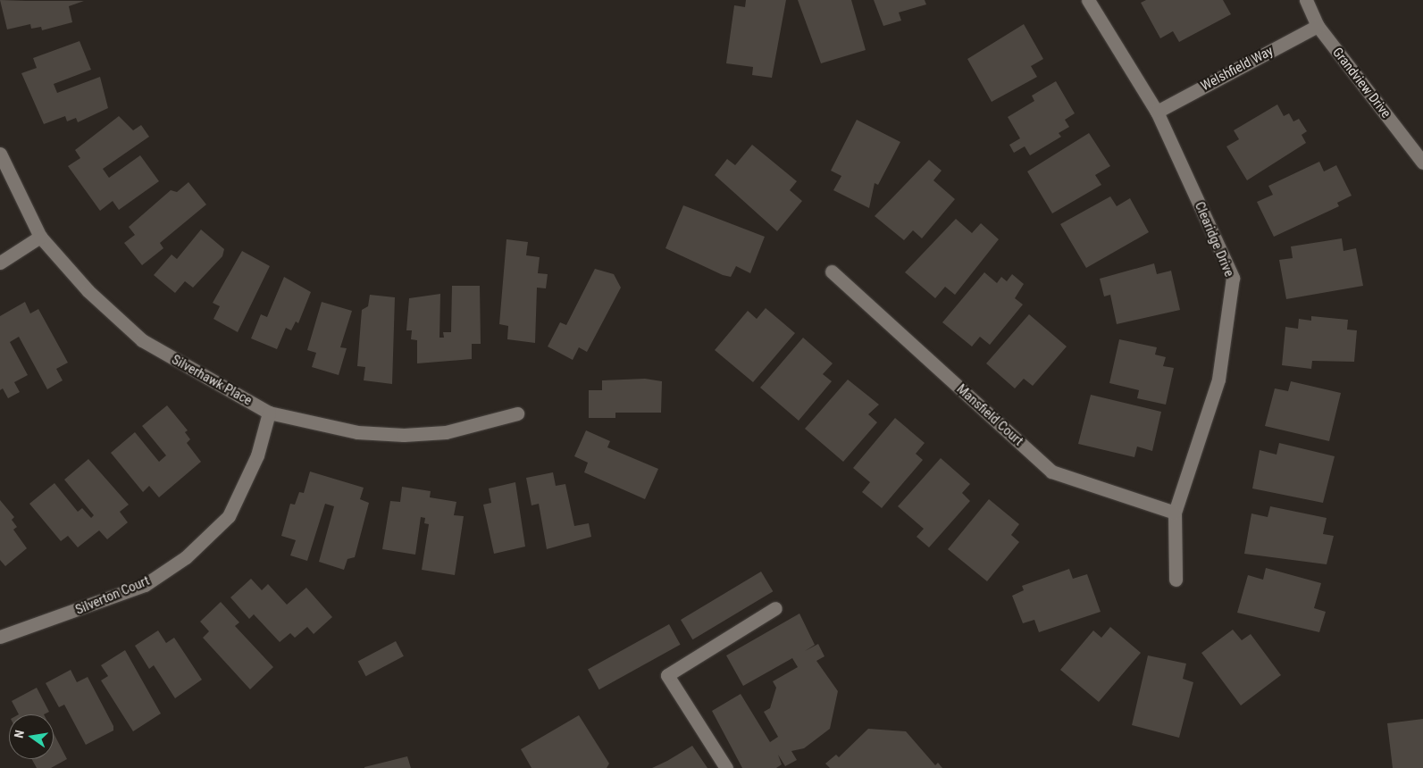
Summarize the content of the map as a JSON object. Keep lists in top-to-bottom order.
{
  "streets": {
    "street": [
      "Welshfield Way",
      "Grandview Drive",
      "Clearidge Drive",
      "Silverhawk Place",
      "Mansfield Court",
      "Silverton Court"
    ]
  },
  "crossings": [
    ["Welshfield Way", "Grandview Drive"],
    ["Welshfield Way", "Clearidge Drive"],
    ["Clearidge Drive", "Mansfield Court"],
    ["Silverhawk Place", "Silverton Court"]
  ],
  "north": "left"
}
